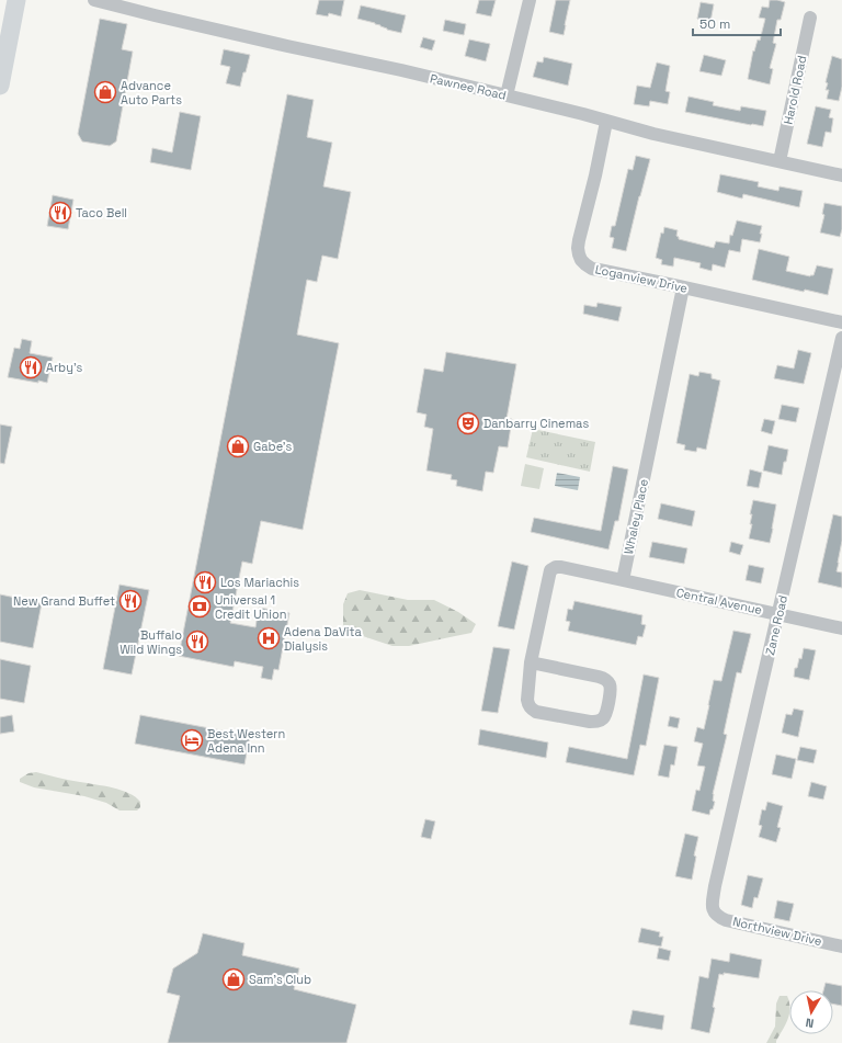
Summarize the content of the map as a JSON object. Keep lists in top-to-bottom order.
{
  "streets": {
    "street": [
      "Pawnee Road",
      "Harold Road",
      "Loganview Drive",
      "Whaley Place",
      "Central Avenue",
      "Zane Road",
      "Northview Drive"
    ]
  },
  "crossings": [
    ["Pawnee Road", "Harold Road"],
    ["Pawnee Road", "Loganview Drive"],
    ["Loganview Drive", "Whaley Place"],
    ["Whaley Place", "Central Avenue"],
    ["Central Avenue", "Zane Road"],
    ["Zane Road", "Northview Drive"]
  ],
  "places": {
    "shop": ["Advance Auto Parts", "Gabe's", "Sam's Club"],
    "restaurant": [
      "Taco Bell",
      "Arby's",
      "Los Mariachis",
      "New Grand Buffet",
      "Buffalo Wild Wings"
    ],
    "theatre": ["Danbarry Cinemas"],
    "bank": ["Universal 1 Credit Union"],
    "hospital": ["Adena DaVita Dialysis"],
    "hotel": ["Best Western Adena Inn"]
  },
  "scale_bar": "50 m",
  "north": "bottom"
}
